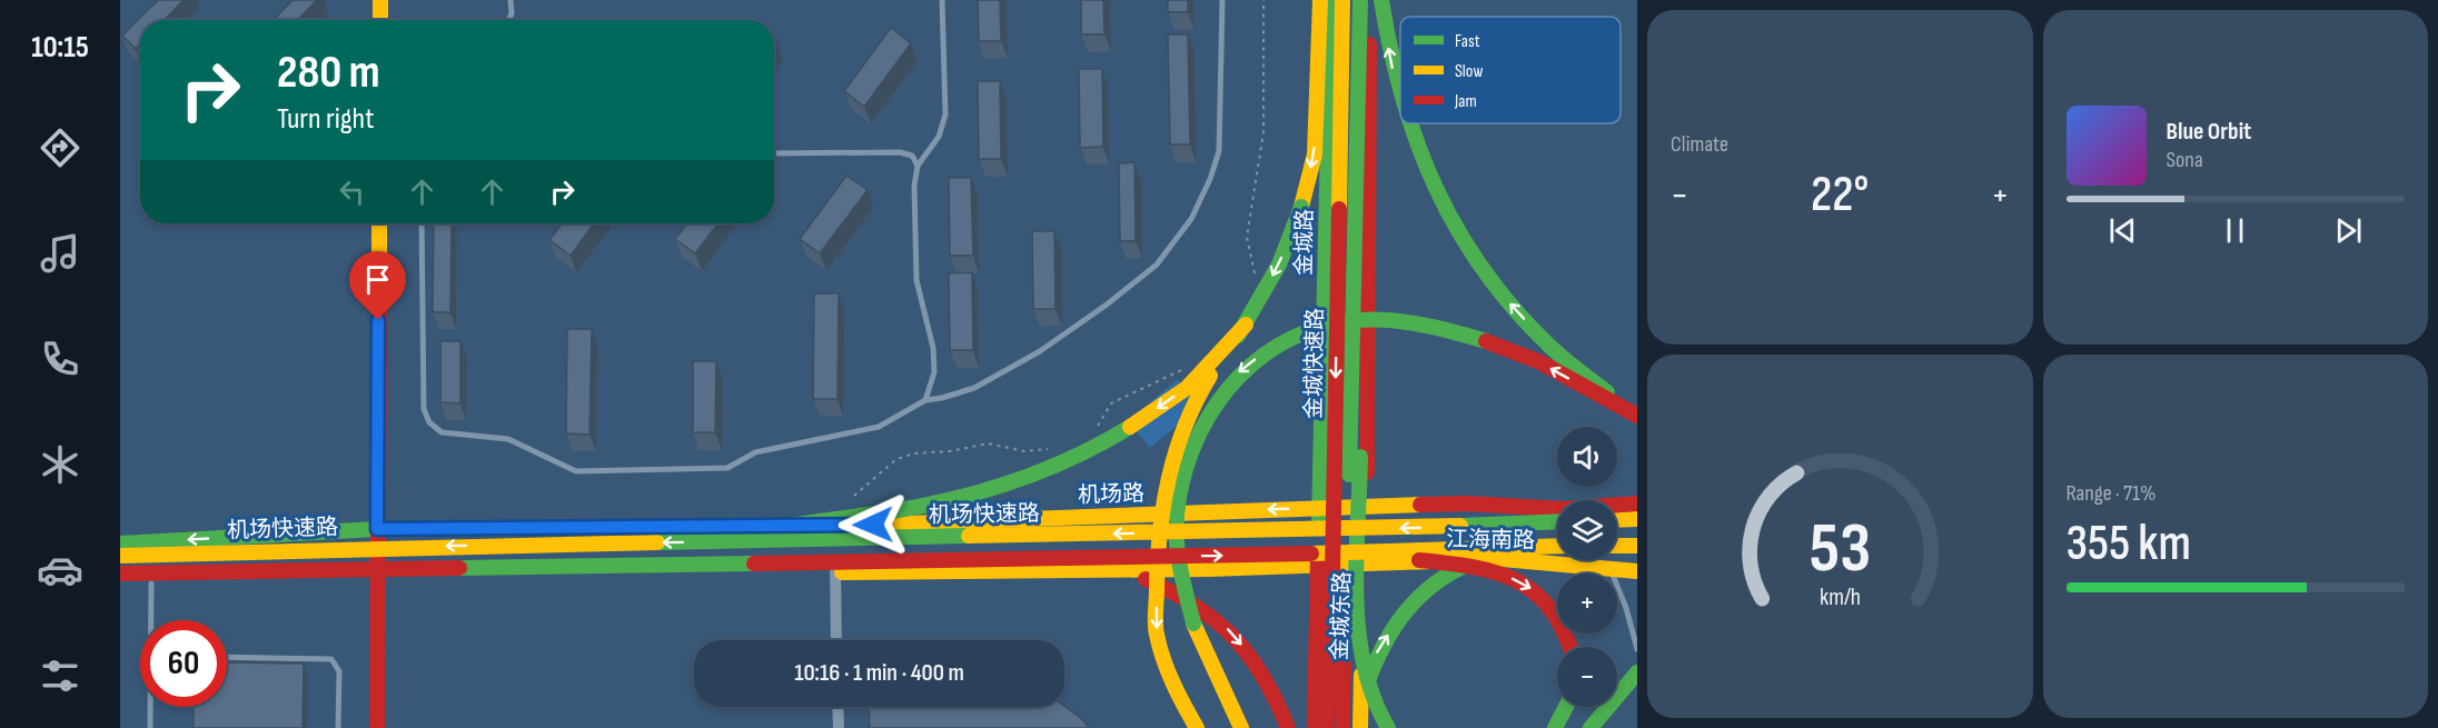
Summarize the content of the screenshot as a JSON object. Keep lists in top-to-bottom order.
{
  "streets": {
    "main road": [
      "金城路",
      "金城快速路",
      "机场路",
      "机场快速路",
      "江海南路",
      "金城东路"
    ]
  },
  "crossings": [
    ["金城路", "机场路"],
    ["金城路", "江海南路"],
    ["金城路", "金城东路"],
    ["机场路", "江海南路"],
    ["江海南路", "金城东路"]
  ],
  "legend": ["Fast", "Slow", "Jam"],
  "page": {
    "tabs": "10:15",
    "tile": [
      "Climate",
      ["Range · 71%", "355 km"]
    ],
    "turn": ["280 m", "Turn right"],
    "song": ["Blue Orbit", "Sona"],
    "heat": ["−", "22°", "+"],
    "map_buttons": ["+", "−"],
    "limit": "60",
    "trip": "10:16 · 1 min · 400 m",
    "gauge": ["53", "km/h"]
  }
}
